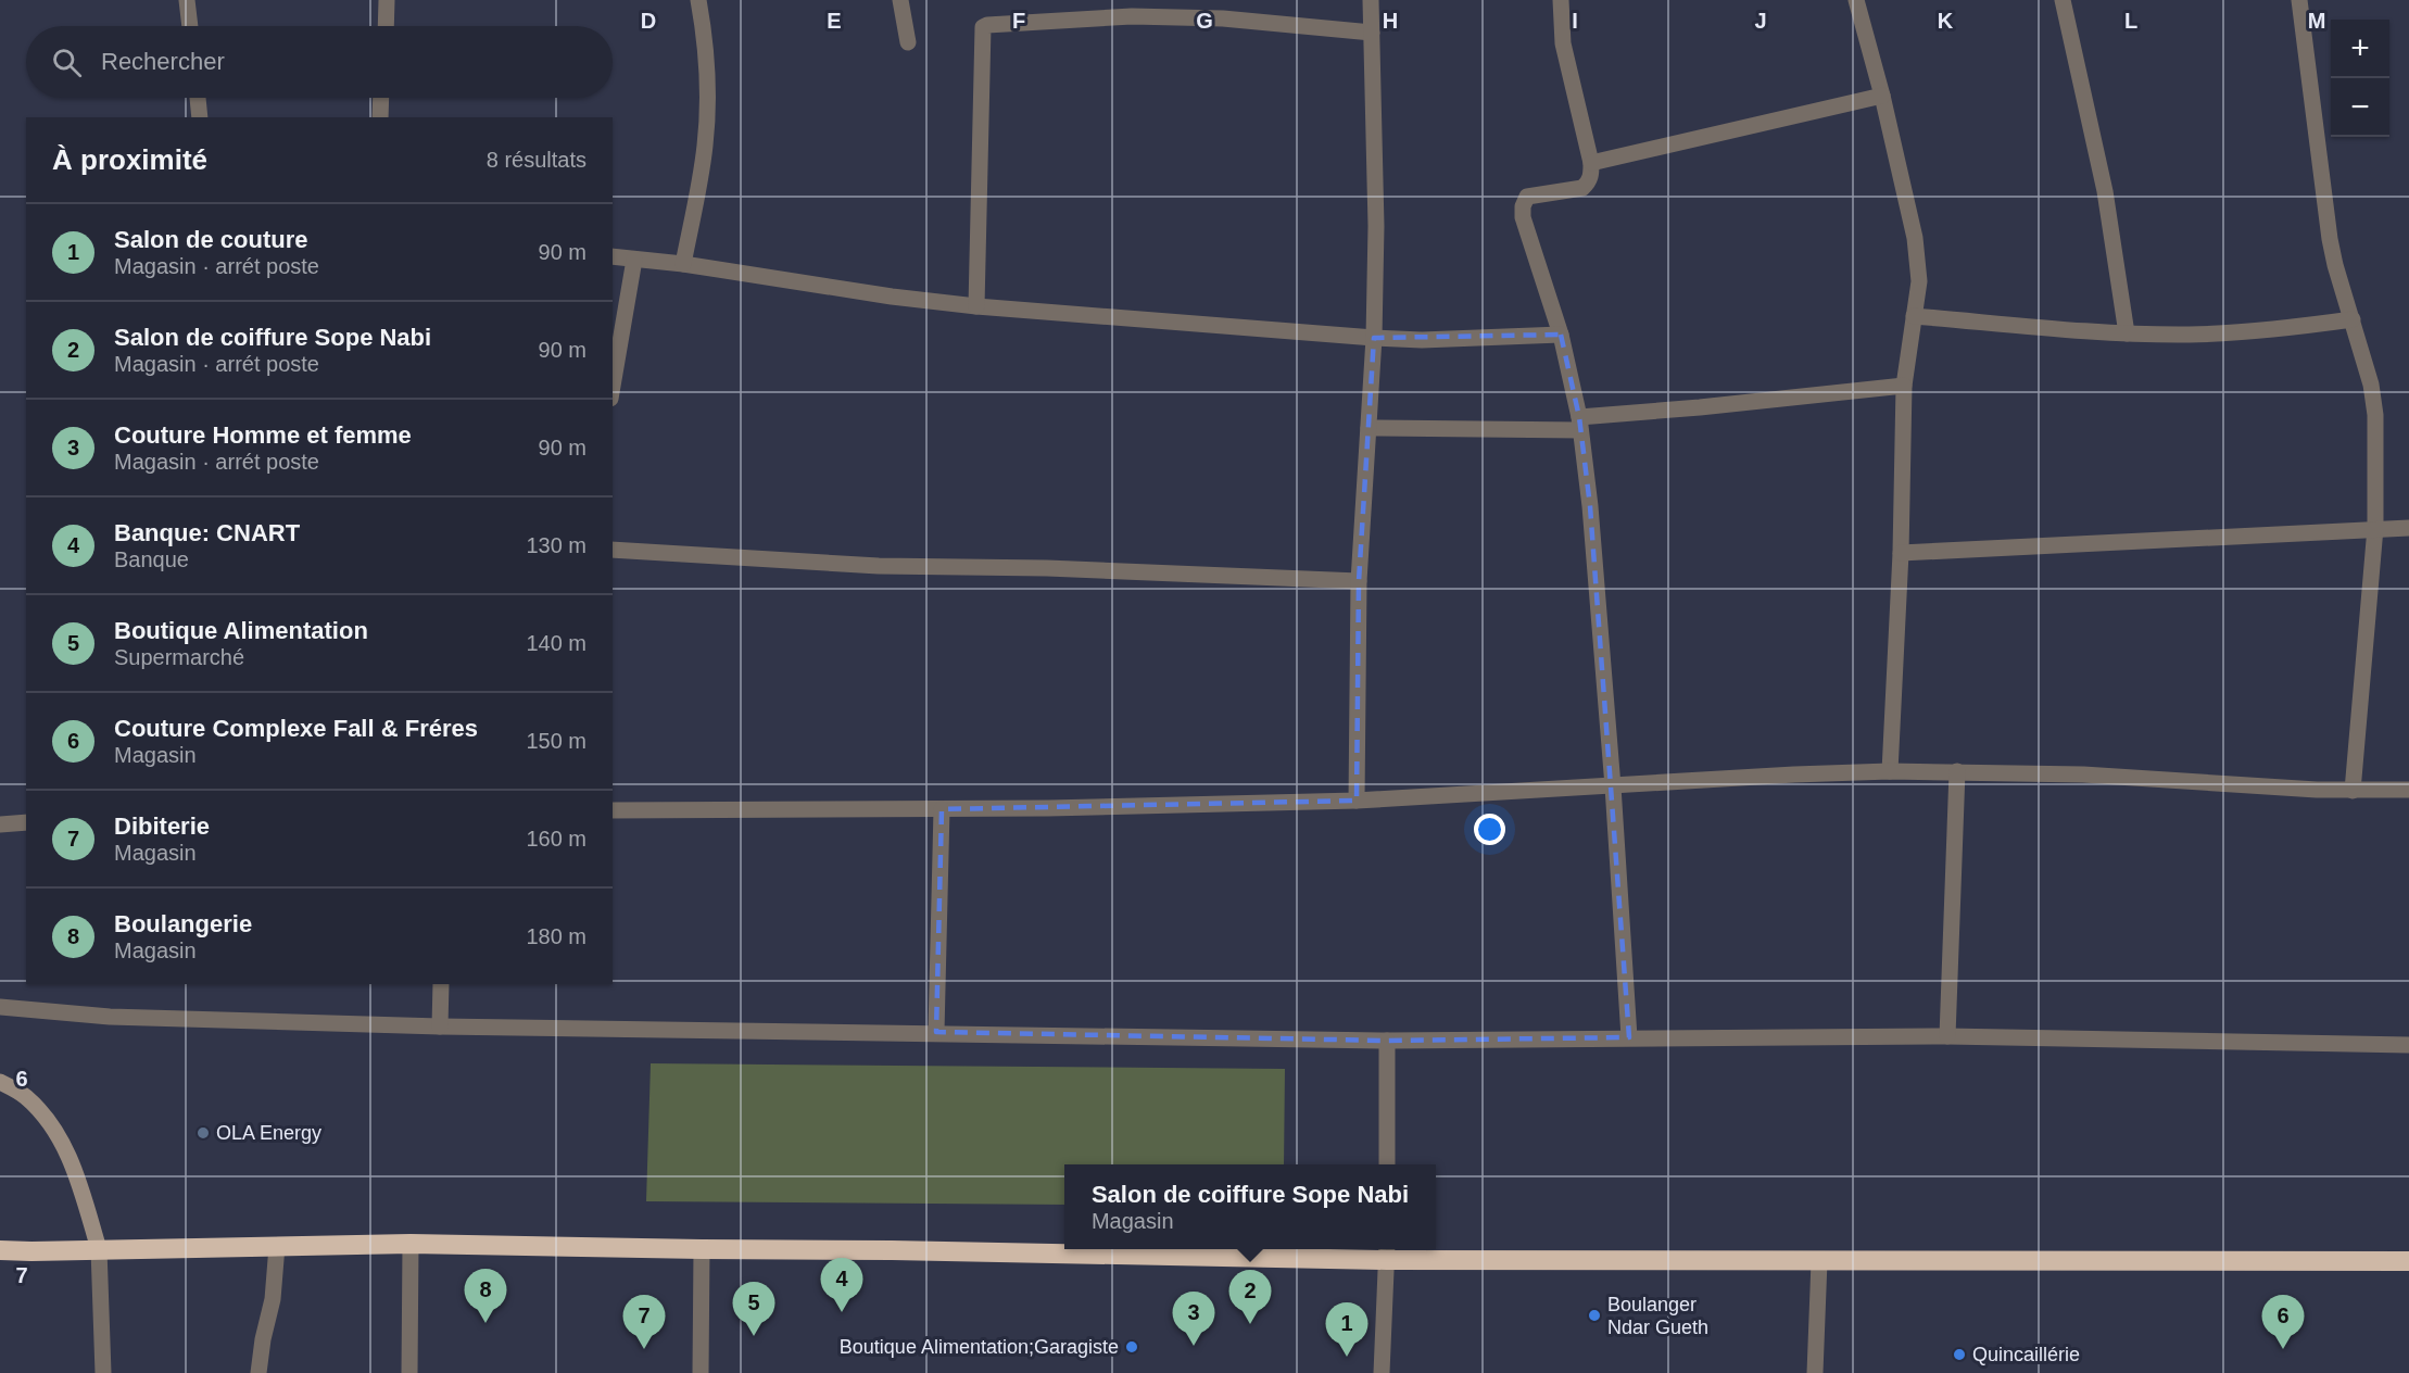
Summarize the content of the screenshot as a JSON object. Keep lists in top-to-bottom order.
{
  "places": [
    "OLA Energy",
    "Boulanger Ndar Gueth",
    "Boutique Alimentation;Garagiste",
    "Quincaillérie"
  ],
  "page": {
    "map_buttons": ["+", "−"],
    "search": "Rechercher",
    "heading": ["À proximité", "8 résultats"],
    "list": [
      {
        "mark": "1",
        "name": "Salon de couture",
        "note": "Magasin · arrét poste",
        "value": "90 m"
      },
      {
        "mark": "2",
        "name": "Salon de coiffure Sope Nabi",
        "note": "Magasin · arrét poste",
        "value": "90 m"
      },
      {
        "mark": "3",
        "name": "Couture Homme et femme",
        "note": "Magasin · arrét poste",
        "value": "90 m"
      },
      {
        "mark": "4",
        "name": "Banque: CNART",
        "note": "Banque",
        "value": "130 m"
      },
      {
        "mark": "5",
        "name": "Boutique Alimentation",
        "note": "Supermarché",
        "value": "140 m"
      },
      {
        "mark": "6",
        "name": "Couture Complexe Fall & Fréres",
        "note": "Magasin",
        "value": "150 m"
      },
      {
        "mark": "7",
        "name": "Dibiterie",
        "note": "Magasin",
        "value": "160 m"
      },
      {
        "mark": "8",
        "name": "Boulangerie",
        "note": "Magasin",
        "value": "180 m"
      }
    ],
    "popup": ["Salon de coiffure Sope Nabi", "Magasin"],
    "pins": [
      "4",
      "8",
      "2",
      "5",
      "3",
      "6",
      "7",
      "1"
    ]
  },
  "grid": {
    "columns": [
      "D",
      "E",
      "F",
      "G",
      "H",
      "I",
      "J",
      "K",
      "L",
      "M"
    ],
    "rows": ["6", "7"]
  }
}
